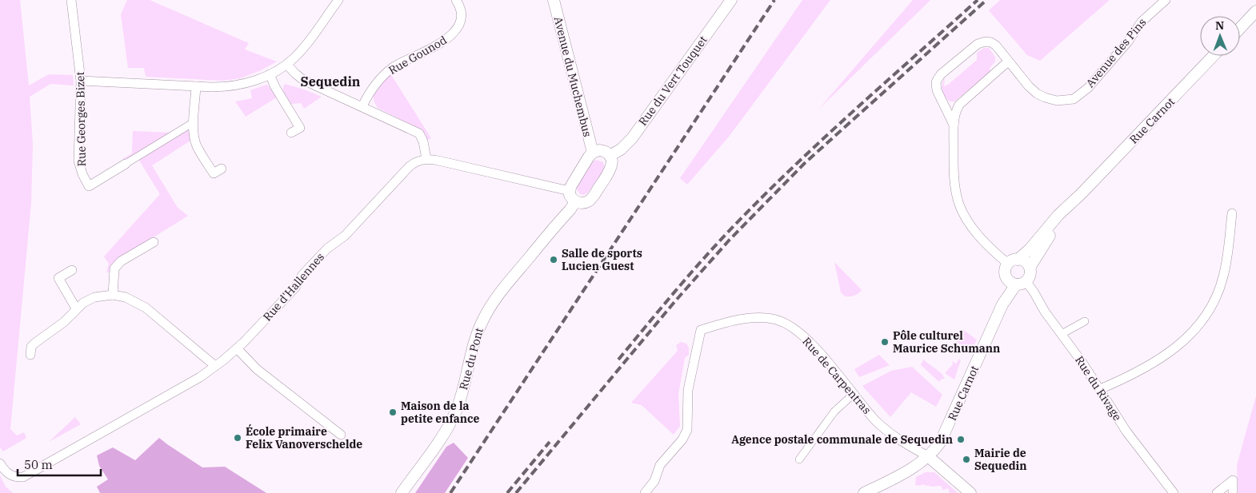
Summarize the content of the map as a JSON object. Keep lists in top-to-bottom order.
{
  "streets": {
    "street": [
      "Avenue des Pins",
      "Rue Gounod",
      "Avenue du Muchembus",
      "Rue du Vert Touquet",
      "Rue Georges Bizet",
      "Rue Carnot",
      "Rue d'Hallennes",
      "Rue du Pont",
      "Rue de Carpentras",
      "Rue du Rivage"
    ]
  },
  "crossings": [
    ["Rue Carnot", "Rue de Carpentras"],
    ["Rue Carnot", "Rue du Rivage"]
  ],
  "districts": ["Sequedin"],
  "places": [
    "Salle de sports Lucien Guest",
    "Pôle culturel Maurice Schumann",
    "Maison de la petite enfance",
    "École primaire Felix Vanoverschelde",
    "Agence postale communale de Sequedin",
    "Mairie de Sequedin"
  ],
  "scale_bar": "50 m",
  "north": "top"
}
